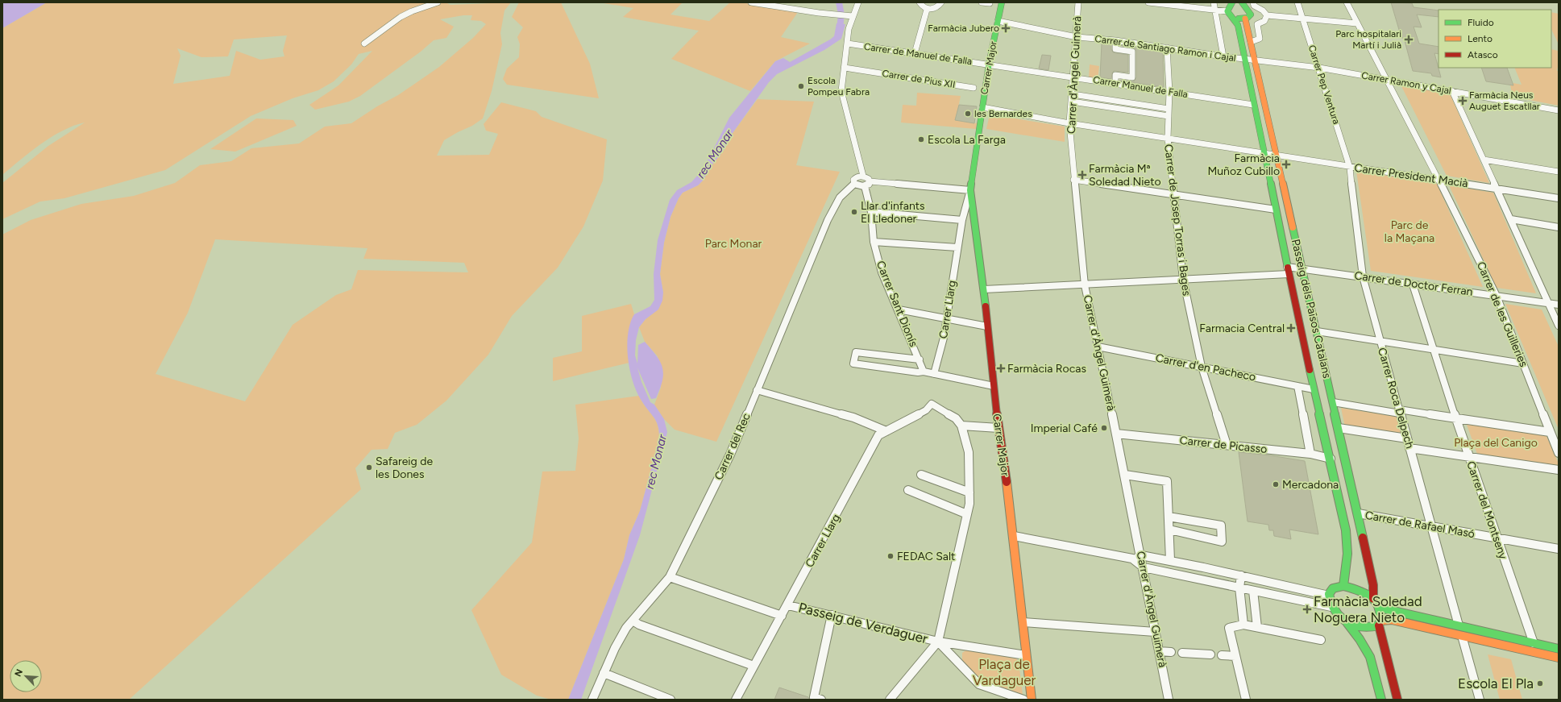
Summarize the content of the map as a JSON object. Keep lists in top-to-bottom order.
{
  "streets": {
    "main road": ["Carrer Major", "Passeig dels Països Catalans"],
    "street": [
      "Carrer de Santiago Ramon i Cajal",
      "Carrer de Manuel de Falla",
      "Carrer d'Àngel Guimerà",
      "Carrer de Pius XII",
      "Carrer Ramon y Cajal",
      "Carrer Pep Ventura",
      "Carrer Manuel de Falla",
      "Carrer President Macià",
      "Carrer de Josep Torras i Bages",
      "Carrer de Doctor Ferran",
      "Carrer Sant Dionís",
      "Carrer Llarg",
      "Carrer de les Guilleries",
      "Carrer d'en Pacheco",
      "Carrer Roca Delpech",
      "Carrer de Picasso",
      "Carrer del Rec",
      "Carrer del Montseny",
      "Carrer de Rafael Masó",
      "Passeig de Verdaguer"
    ]
  },
  "crossings": [
    ["Carrer de Santiago Ramon i Cajal", "Carrer Major"],
    ["Carrer de Santiago Ramon i Cajal", "Carrer d'Àngel Guimerà"],
    ["Carrer de Santiago Ramon i Cajal", "Carrer Ramon y Cajal"],
    ["Carrer de Santiago Ramon i Cajal", "Carrer de Josep Torras i Bages"],
    ["Carrer de Santiago Ramon i Cajal", "Passeig dels Països Catalans"],
    ["Carrer de Manuel de Falla", "Carrer Major"],
    ["Carrer de Manuel de Falla", "Carrer Manuel de Falla"],
    ["Carrer Major", "Carrer Manuel de Falla"],
    ["Carrer Major", "Carrer President Macià"],
    ["Carrer Major", "Carrer de Doctor Ferran"],
    ["Carrer Major", "Carrer Llarg"],
    ["Carrer Major", "Passeig de Verdaguer"],
    ["Carrer d'Àngel Guimerà", "Carrer Manuel de Falla"],
    ["Carrer d'Àngel Guimerà", "Carrer President Macià"],
    ["Carrer d'Àngel Guimerà", "Carrer de Doctor Ferran"],
    ["Carrer d'Àngel Guimerà", "Carrer d'en Pacheco"],
    ["Carrer d'Àngel Guimerà", "Carrer de Picasso"],
    ["Carrer Ramon y Cajal", "Carrer Pep Ventura"],
    ["Carrer Ramon y Cajal", "Passeig dels Països Catalans"],
    ["Carrer Ramon y Cajal", "Carrer de les Guilleries"],
    ["Carrer Pep Ventura", "Carrer President Macià"],
    ["Carrer Pep Ventura", "Carrer Roca Delpech"],
    ["Carrer Manuel de Falla", "Carrer de Josep Torras i Bages"],
    ["Carrer President Macià", "Carrer de Josep Torras i Bages"],
    ["Carrer President Macià", "Passeig dels Països Catalans"],
    ["Carrer President Macià", "Carrer de les Guilleries"],
    ["Carrer President Macià", "Carrer Roca Delpech"],
    ["Carrer de Josep Torras i Bages", "Carrer de Doctor Ferran"],
    ["Carrer de Josep Torras i Bages", "Carrer d'en Pacheco"],
    ["Carrer de Josep Torras i Bages", "Carrer de Picasso"],
    ["Carrer de Doctor Ferran", "Passeig dels Països Catalans"],
    ["Carrer de Doctor Ferran", "Carrer de les Guilleries"],
    ["Carrer de Doctor Ferran", "Carrer Roca Delpech"],
    ["Carrer de Doctor Ferran", "Carrer del Montseny"],
    ["Passeig dels Països Catalans", "Carrer de Rafael Masó"],
    ["Carrer Llarg", "Passeig de Verdaguer"],
    ["Carrer Roca Delpech", "Carrer de Rafael Masó"],
    ["Carrer del Montseny", "Carrer de Rafael Masó"]
  ],
  "water": ["rec Monar"],
  "parks": [
    "Parc de la Maçana",
    "Parc Monar",
    "Plaça del Canigo",
    "Plaça de Vardaguer"
  ],
  "places": {
    "health": [
      "Farmàcia Jubero",
      "Parc hospitalari Martí i Julià",
      "Farmàcia Neus Auguet Escatllar",
      "Farmàcia Muñoz Cubillo",
      "Farmàcia Mª Soledad Nieto",
      "Farmacia Central",
      "Farmàcia Rocas",
      "Farmàcia Soledad Noguera Nieto"
    ],
    "other": [
      "Escola Pompeu Fabra",
      "les Bernardes",
      "Escola La Farga",
      "Llar d'infants El Lledoner",
      "Imperial Café",
      "Safareig de les Dones",
      "Mercadona",
      "FEDAC Salt",
      "Escola El Pla"
    ]
  },
  "legend": ["Fluido", "Lento", "Atasco"],
  "north": "top left"
}
